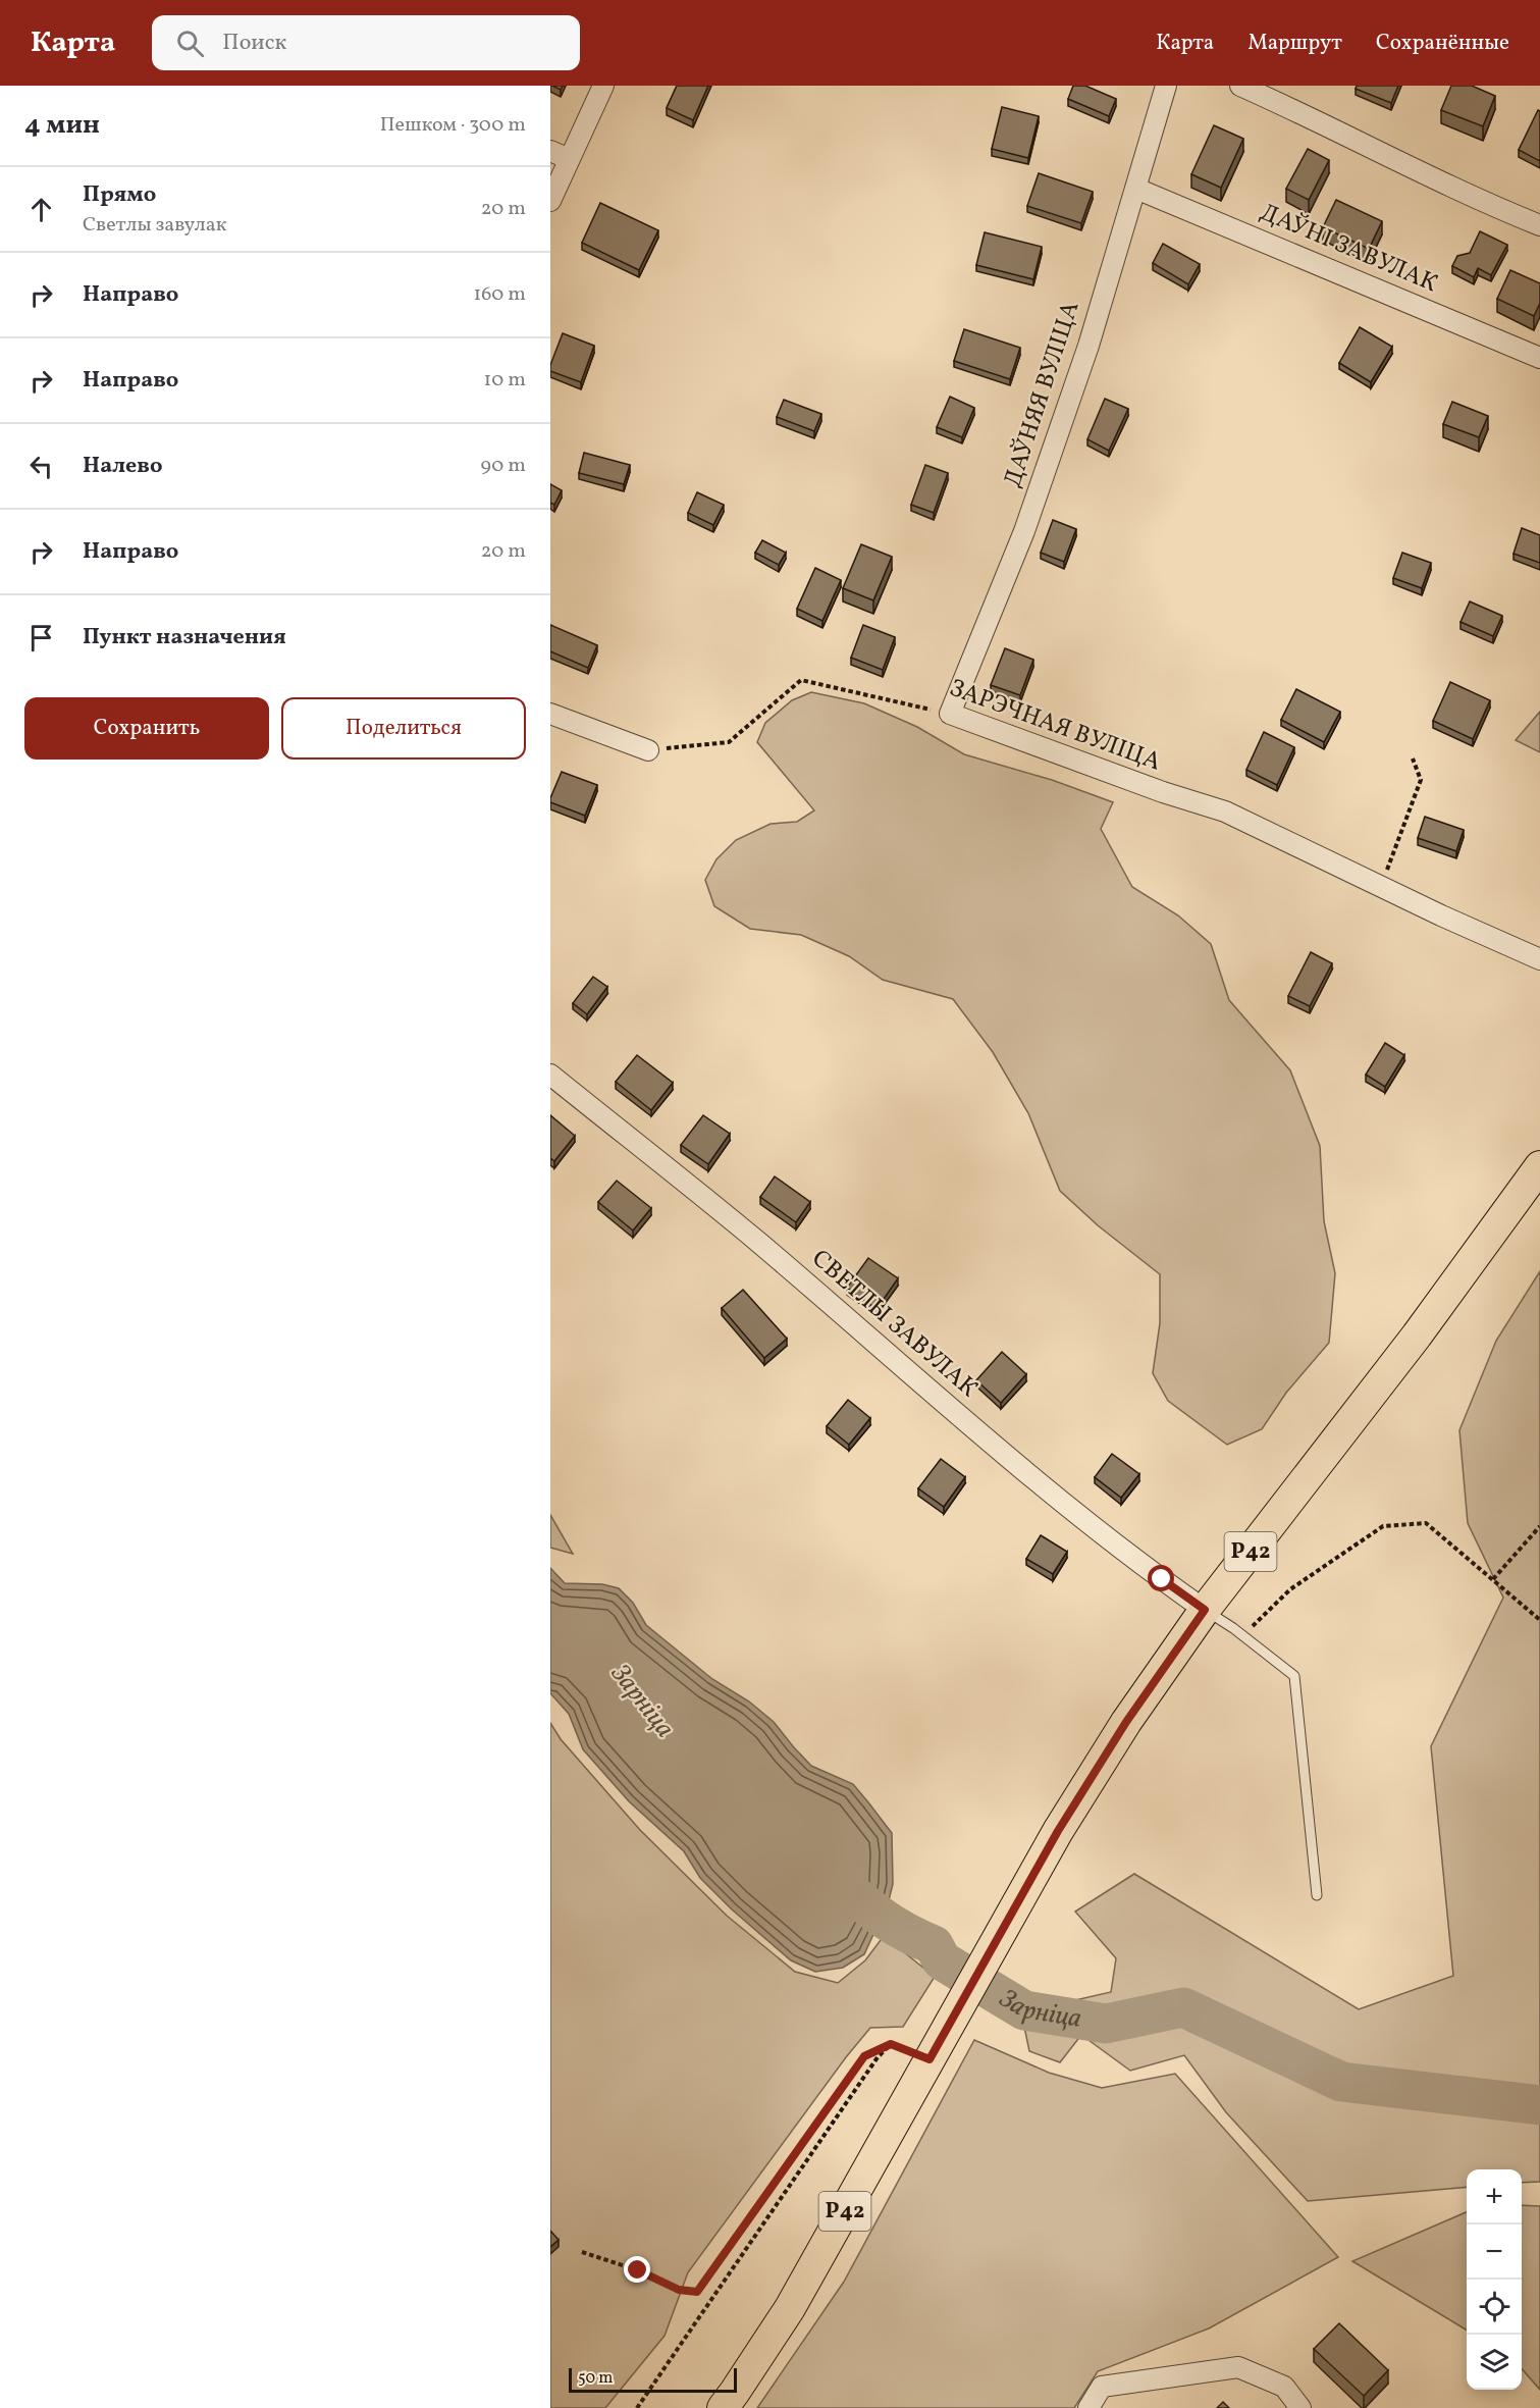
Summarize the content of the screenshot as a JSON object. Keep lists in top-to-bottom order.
{
  "streets": {
    "main road": ["Р42"],
    "street": [
      "ДАЎНІ ЗАВУЛАК",
      "ДАЎНЯЯ ВУЛІЦА",
      "ЗАРЭЧНАЯ ВУЛІЦА",
      "СВЕТЛЫ ЗАВУЛАК"
    ]
  },
  "crossings": [
    ["ДАЎНІ ЗАВУЛАК", "ДАЎНЯЯ ВУЛІЦА"],
    ["ДАЎНЯЯ ВУЛІЦА", "ЗАРЭЧНАЯ ВУЛІЦА"],
    ["СВЕТЛЫ ЗАВУЛАК", "Р42"]
  ],
  "water": ["Зарніца"],
  "scale_bar": "50 m",
  "page": {
    "header": "Карта",
    "search": "Поиск",
    "nav": ["Карта", "Маршрут", "Сохранённые"],
    "heading": ["4 мин", "Пешком · 300 m"],
    "list": [
      ["Прямо", "Светлы завулак", "20 m"],
      ["Направо", "160 m"],
      ["Направо", "10 m"],
      ["Налево", "90 m"],
      ["Направо", "20 m"],
      "Пункт назначения"
    ],
    "buttons": ["Сохранить", "Поделиться"],
    "map_buttons": ["+", "−"],
    "scale": "50 m"
  }
}
